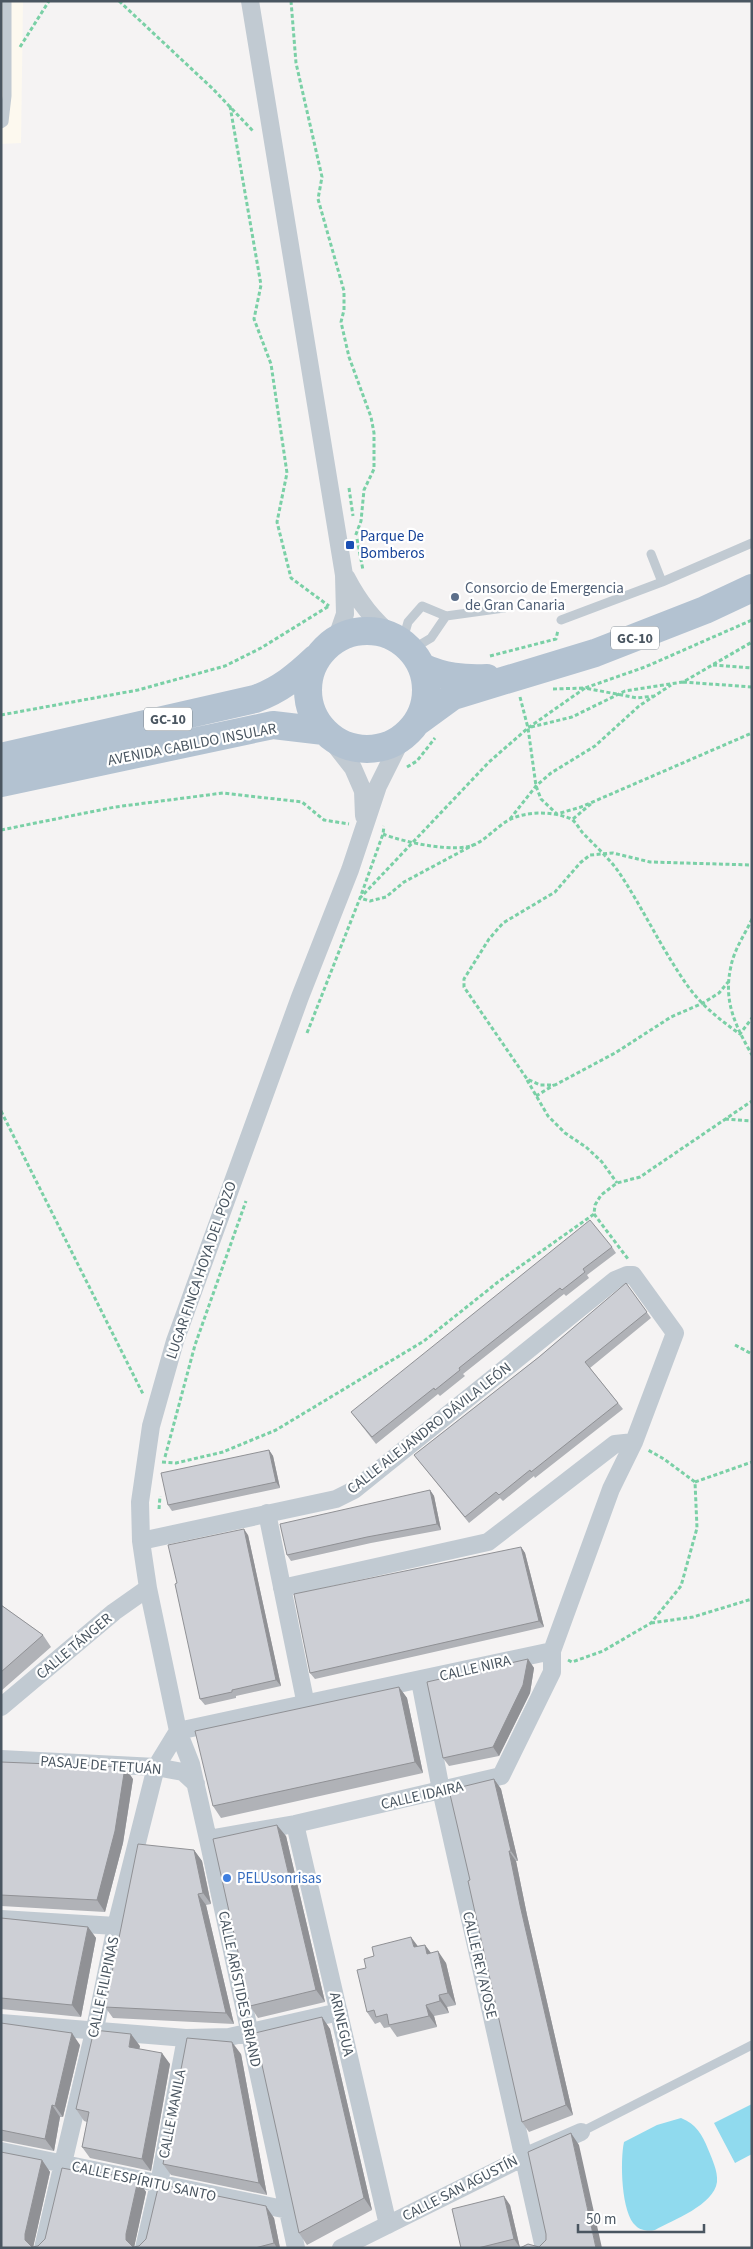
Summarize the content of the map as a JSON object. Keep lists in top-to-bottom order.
{
  "streets": {
    "main road": ["GC-10", "AVENIDA CABILDO INSULAR"],
    "street": [
      "LUGAR FINCA HOYA DEL POZO",
      "CALLE ALEJANDRO DÁVILA LEÓN",
      "CALLE TÁNGER",
      "CALLE NIRA",
      "PASAJE DE TETUÁN",
      "CALLE IDAIRA",
      "CALLE REY AYOSE",
      "CALLE FILIPINAS",
      "CALLE ARÍSTIDES BRIAND",
      "ARINEGUA",
      "CALLE MANILA",
      "CALLE ESPÍRITU SANTO",
      "CALLE SAN AGUSTÍN"
    ]
  },
  "crossings": [
    ["GC-10", "AVENIDA CABILDO INSULAR"],
    ["GC-10", "LUGAR FINCA HOYA DEL POZO"],
    ["AVENIDA CABILDO INSULAR", "LUGAR FINCA HOYA DEL POZO"],
    ["LUGAR FINCA HOYA DEL POZO", "CALLE ALEJANDRO DÁVILA LEÓN"],
    ["LUGAR FINCA HOYA DEL POZO", "CALLE TÁNGER"],
    ["LUGAR FINCA HOYA DEL POZO", "CALLE NIRA"],
    ["LUGAR FINCA HOYA DEL POZO", "CALLE FILIPINAS"],
    ["LUGAR FINCA HOYA DEL POZO", "CALLE ARÍSTIDES BRIAND"],
    ["CALLE NIRA", "CALLE IDAIRA"],
    ["CALLE NIRA", "CALLE REY AYOSE"],
    ["CALLE NIRA", "CALLE FILIPINAS"],
    ["CALLE NIRA", "CALLE ARÍSTIDES BRIAND"],
    ["PASAJE DE TETUÁN", "CALLE FILIPINAS"],
    ["PASAJE DE TETUÁN", "CALLE ARÍSTIDES BRIAND"],
    ["CALLE IDAIRA", "CALLE REY AYOSE"],
    ["CALLE IDAIRA", "CALLE ARÍSTIDES BRIAND"],
    ["CALLE IDAIRA", "ARINEGUA"],
    ["CALLE REY AYOSE", "CALLE SAN AGUSTÍN"],
    ["CALLE FILIPINAS", "CALLE ARÍSTIDES BRIAND"],
    ["CALLE FILIPINAS", "CALLE ESPÍRITU SANTO"],
    ["CALLE ARÍSTIDES BRIAND", "CALLE ESPÍRITU SANTO"],
    ["ARINEGUA", "CALLE SAN AGUSTÍN"],
    ["CALLE MANILA", "CALLE ESPÍRITU SANTO"]
  ],
  "places": {
    "transit": ["Parque De Bomberos"],
    "other": ["Consorcio de Emergencia de Gran Canaria", "PELUsonrisas"]
  },
  "scale_bar": "50 m"
}
